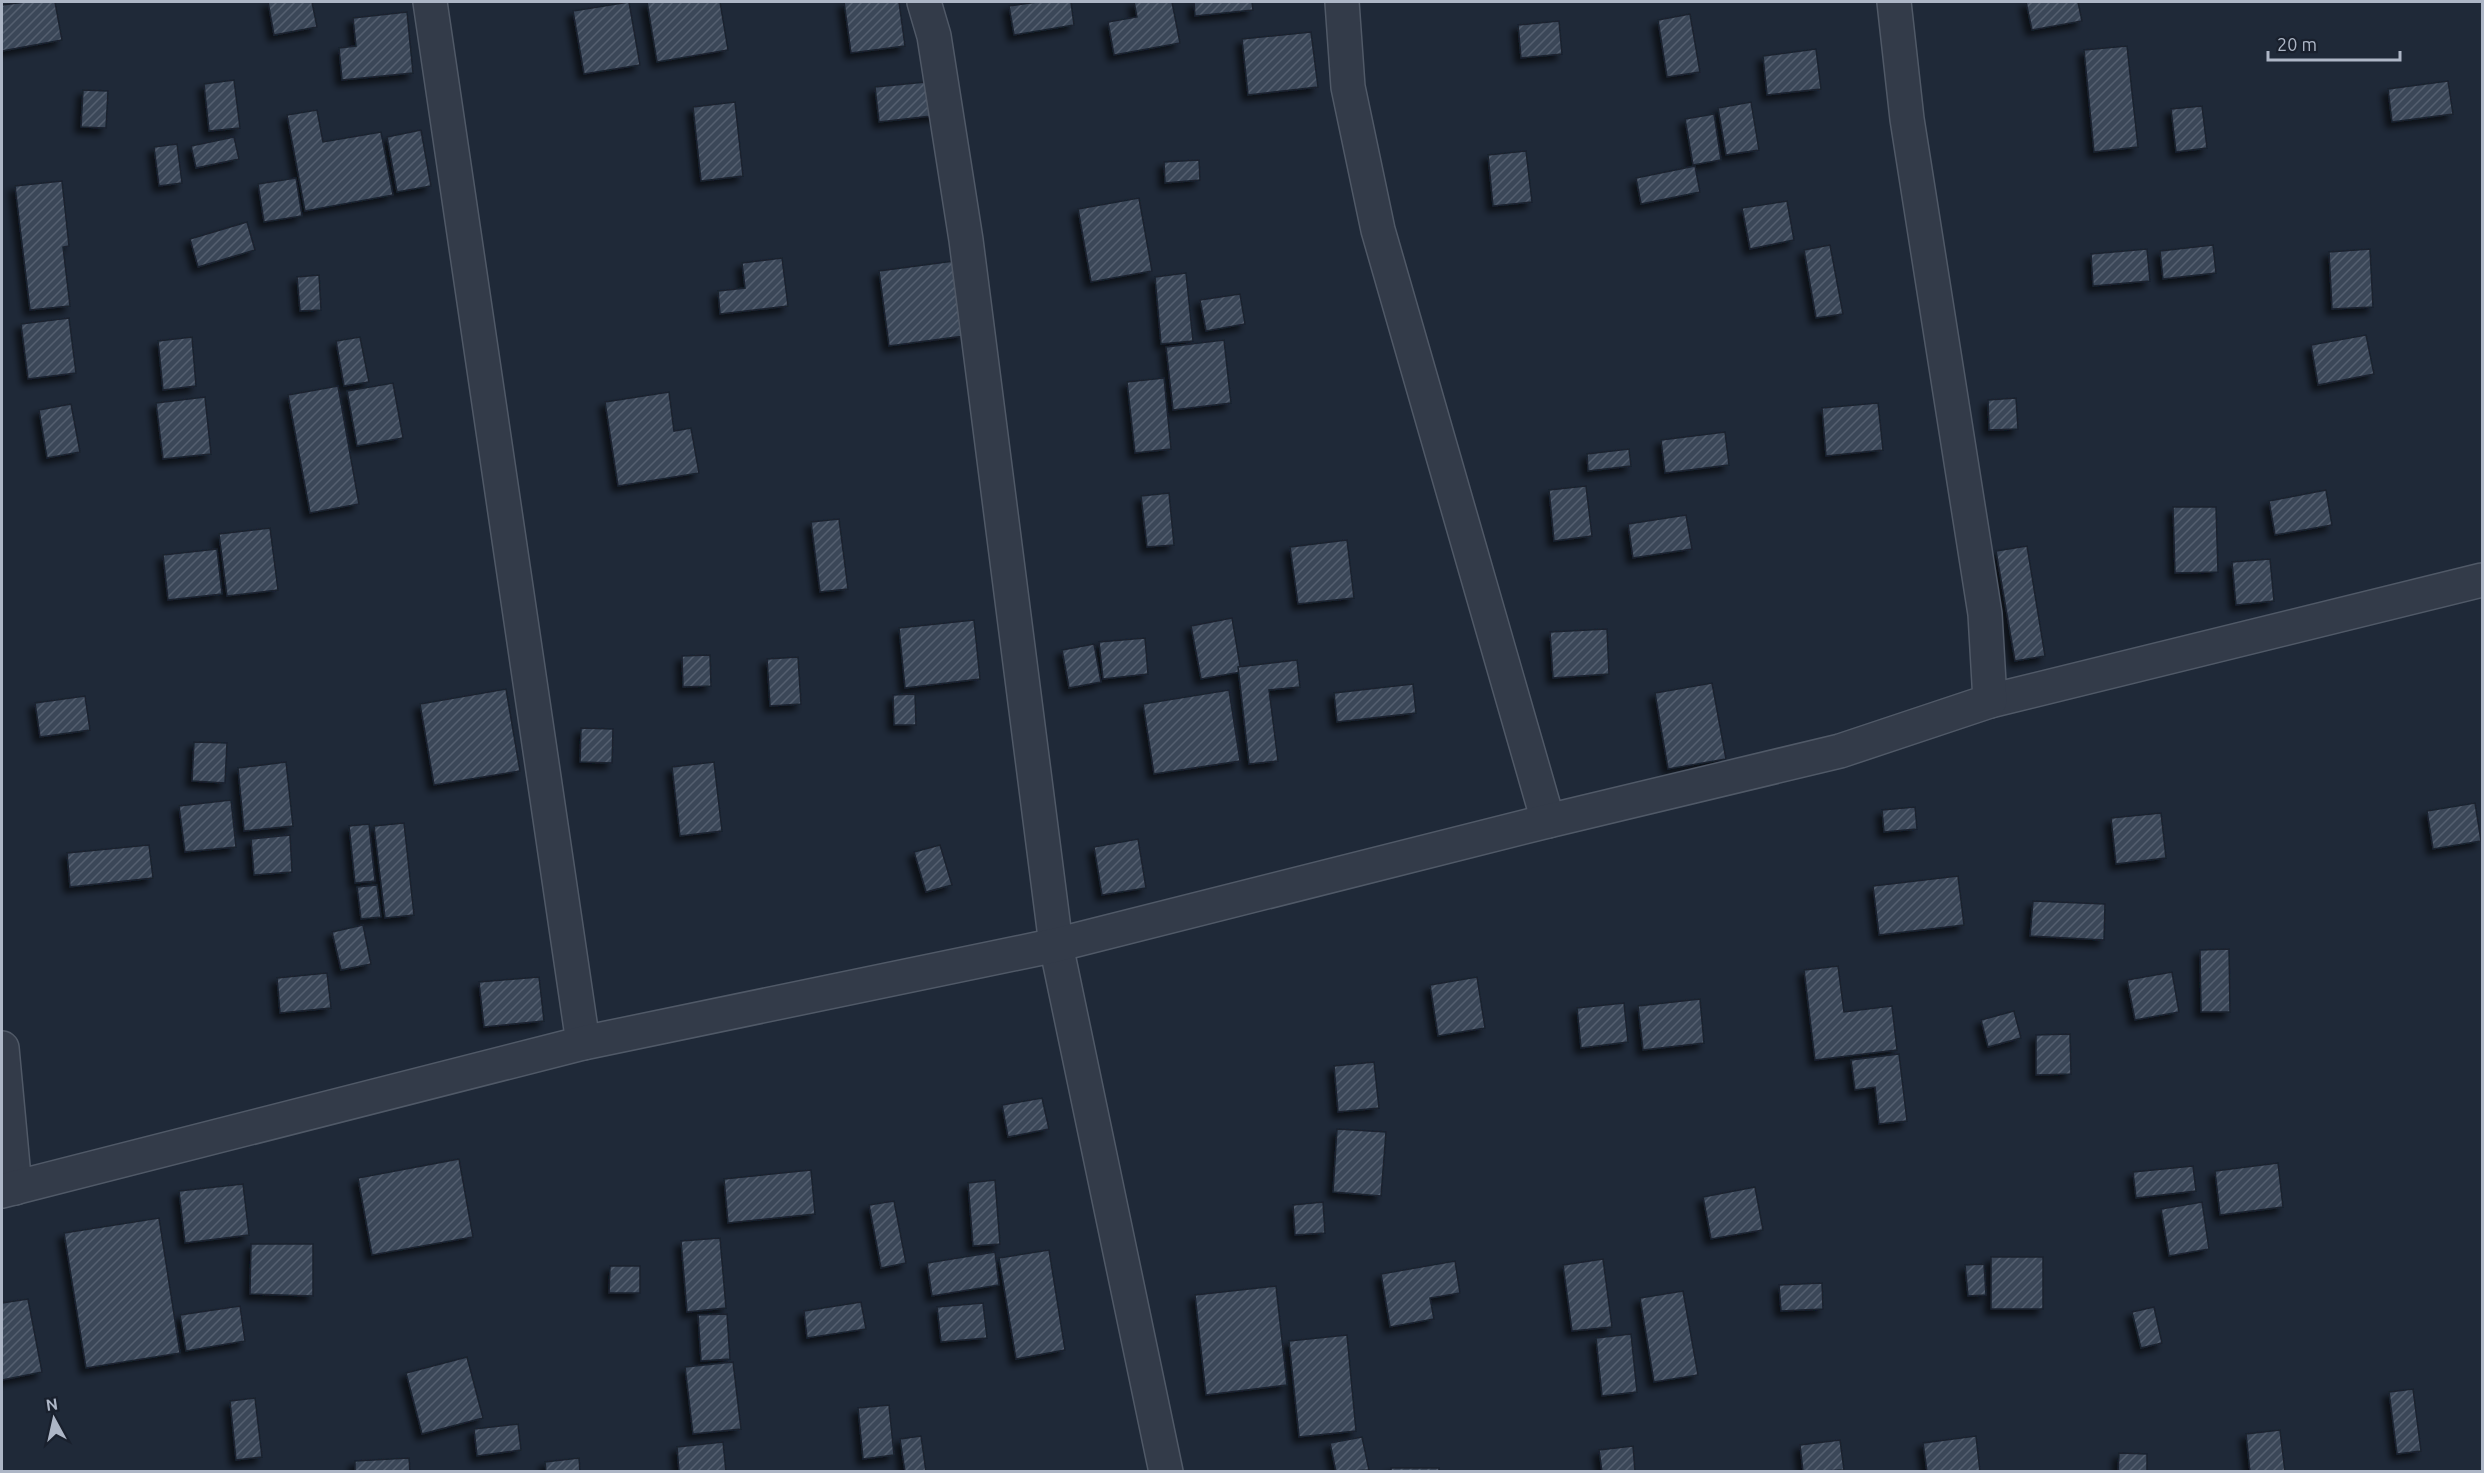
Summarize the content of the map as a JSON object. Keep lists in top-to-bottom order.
{
  "scale_bar": "20 m",
  "north": "top"
}
